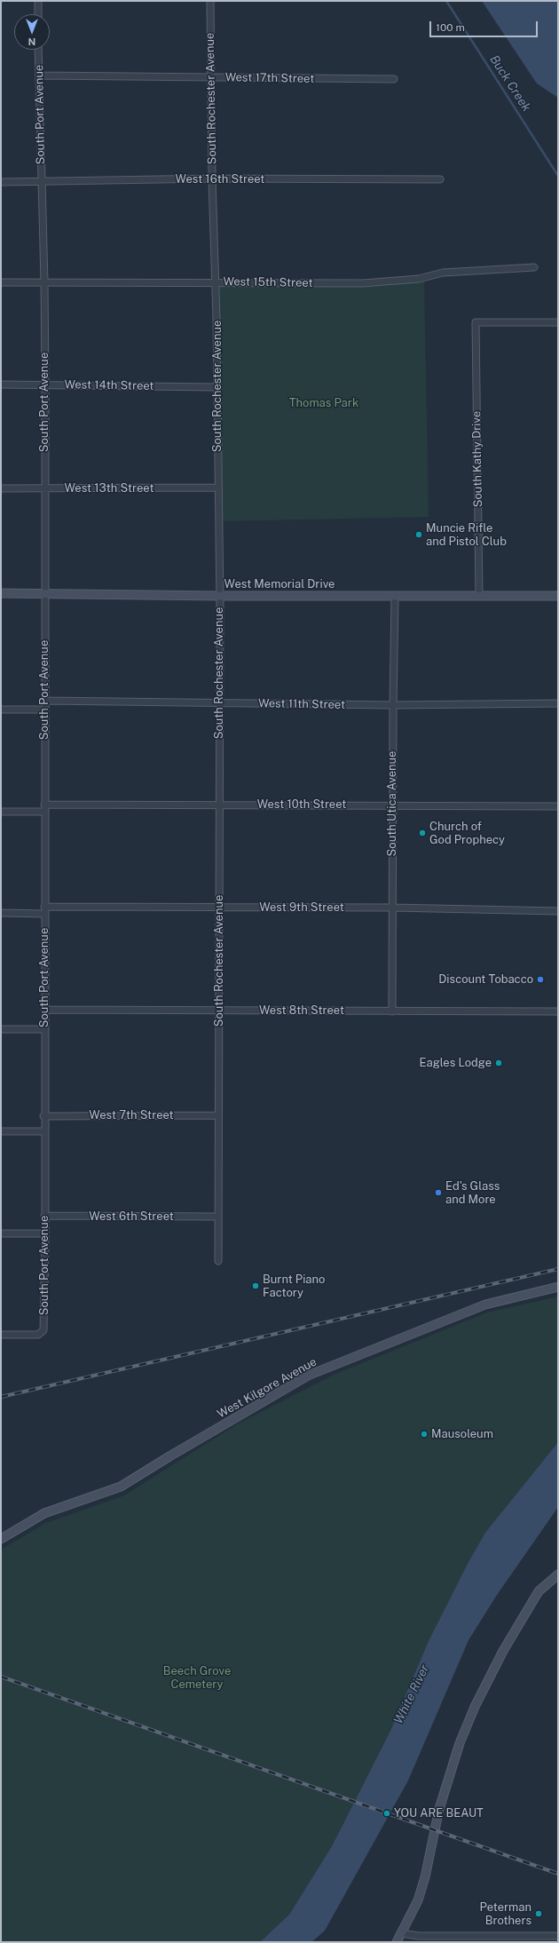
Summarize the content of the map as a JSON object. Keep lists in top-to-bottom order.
{
  "streets": {
    "main road": ["West Memorial Drive", "West Kilgore Avenue"],
    "street": [
      "West 17th Street",
      "South Rochester Avenue",
      "South Port Avenue",
      "West 16th Street",
      "West 15th Street",
      "West 14th Street",
      "South Kathy Drive",
      "West 13th Street",
      "West 11th Street",
      "South Utica Avenue",
      "West 10th Street",
      "West 9th Street",
      "West 8th Street",
      "West 7th Street",
      "West 6th Street"
    ]
  },
  "crossings": [
    ["West 17th Street", "South Rochester Avenue"],
    ["West 17th Street", "South Port Avenue"],
    ["South Rochester Avenue", "West 16th Street"],
    ["South Rochester Avenue", "West 15th Street"],
    ["South Rochester Avenue", "West 14th Street"],
    ["South Rochester Avenue", "West 13th Street"],
    ["South Rochester Avenue", "West Memorial Drive"],
    ["South Rochester Avenue", "West 11th Street"],
    ["South Rochester Avenue", "West 10th Street"],
    ["South Rochester Avenue", "West 9th Street"],
    ["South Rochester Avenue", "West 8th Street"],
    ["South Rochester Avenue", "West 7th Street"],
    ["South Rochester Avenue", "West 6th Street"],
    ["South Port Avenue", "West 16th Street"],
    ["South Port Avenue", "West 15th Street"],
    ["South Port Avenue", "West 14th Street"],
    ["South Port Avenue", "West 13th Street"],
    ["South Port Avenue", "West Memorial Drive"],
    ["South Port Avenue", "West 11th Street"],
    ["South Port Avenue", "West 10th Street"],
    ["South Port Avenue", "West 9th Street"],
    ["South Port Avenue", "West 8th Street"],
    ["South Port Avenue", "West 7th Street"],
    ["South Port Avenue", "West 6th Street"],
    ["South Kathy Drive", "West Memorial Drive"],
    ["West Memorial Drive", "South Utica Avenue"],
    ["West 11th Street", "South Utica Avenue"],
    ["South Utica Avenue", "West 10th Street"],
    ["South Utica Avenue", "West 9th Street"],
    ["South Utica Avenue", "West 8th Street"]
  ],
  "water": ["Buck Creek", "White River"],
  "parks": ["Thomas Park", "Beech Grove Cemetery"],
  "places": [
    "Muncie Rifle and Pistol Club",
    "Church of God Prophecy",
    "Discount Tobacco",
    "Eagles Lodge",
    "Ed's Glass and More",
    "Burnt Piano Factory",
    "Mausoleum",
    "YOU ARE BEAUT",
    "Peterman Brothers"
  ],
  "scale_bar": "100 m",
  "north": "bottom"
}
